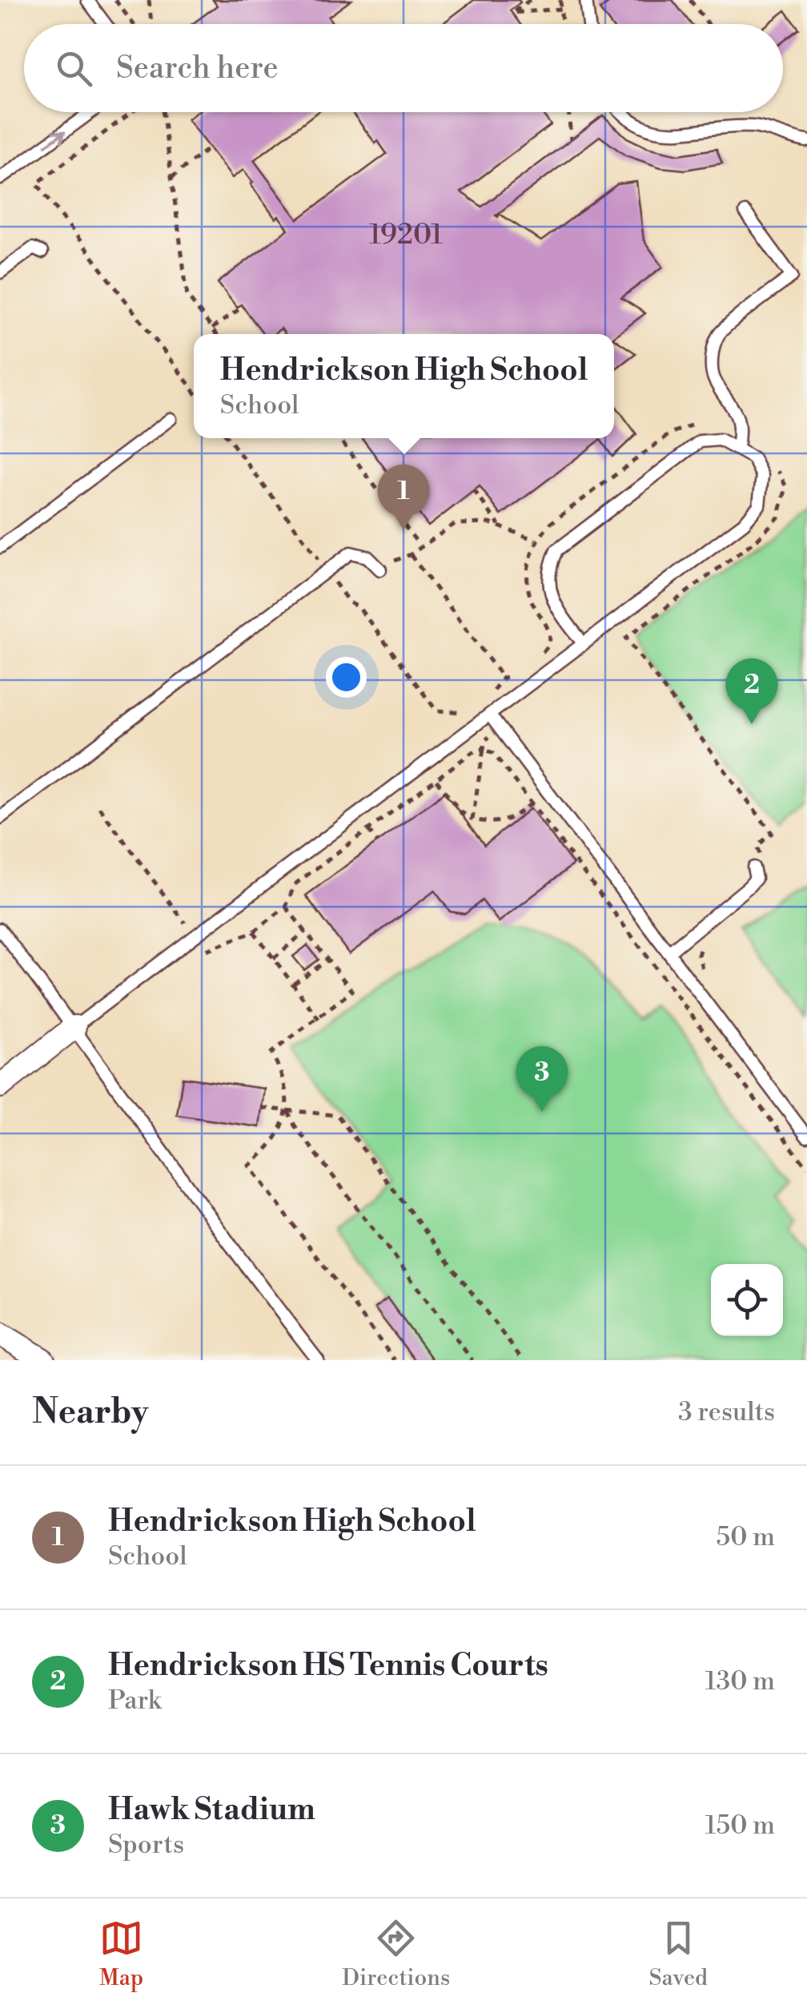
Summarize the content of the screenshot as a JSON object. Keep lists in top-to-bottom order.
{
  "house_numbers": ["19201"],
  "page": {
    "search": "Search here",
    "popup": ["Hendrickson High School", "School"],
    "pins": ["1", "2", "3"],
    "heading": ["Nearby", "3 results"],
    "list": [
      {
        "mark": "1",
        "name": "Hendrickson High School",
        "note": "School",
        "value": "50 m"
      },
      {
        "mark": "2",
        "name": "Hendrickson HS Tennis Courts",
        "note": "Park",
        "value": "130 m"
      },
      {
        "mark": "3",
        "name": "Hawk Stadium",
        "note": "Sports",
        "value": "150 m"
      }
    ],
    "nav": ["Map", "Directions", "Saved"]
  }
}
